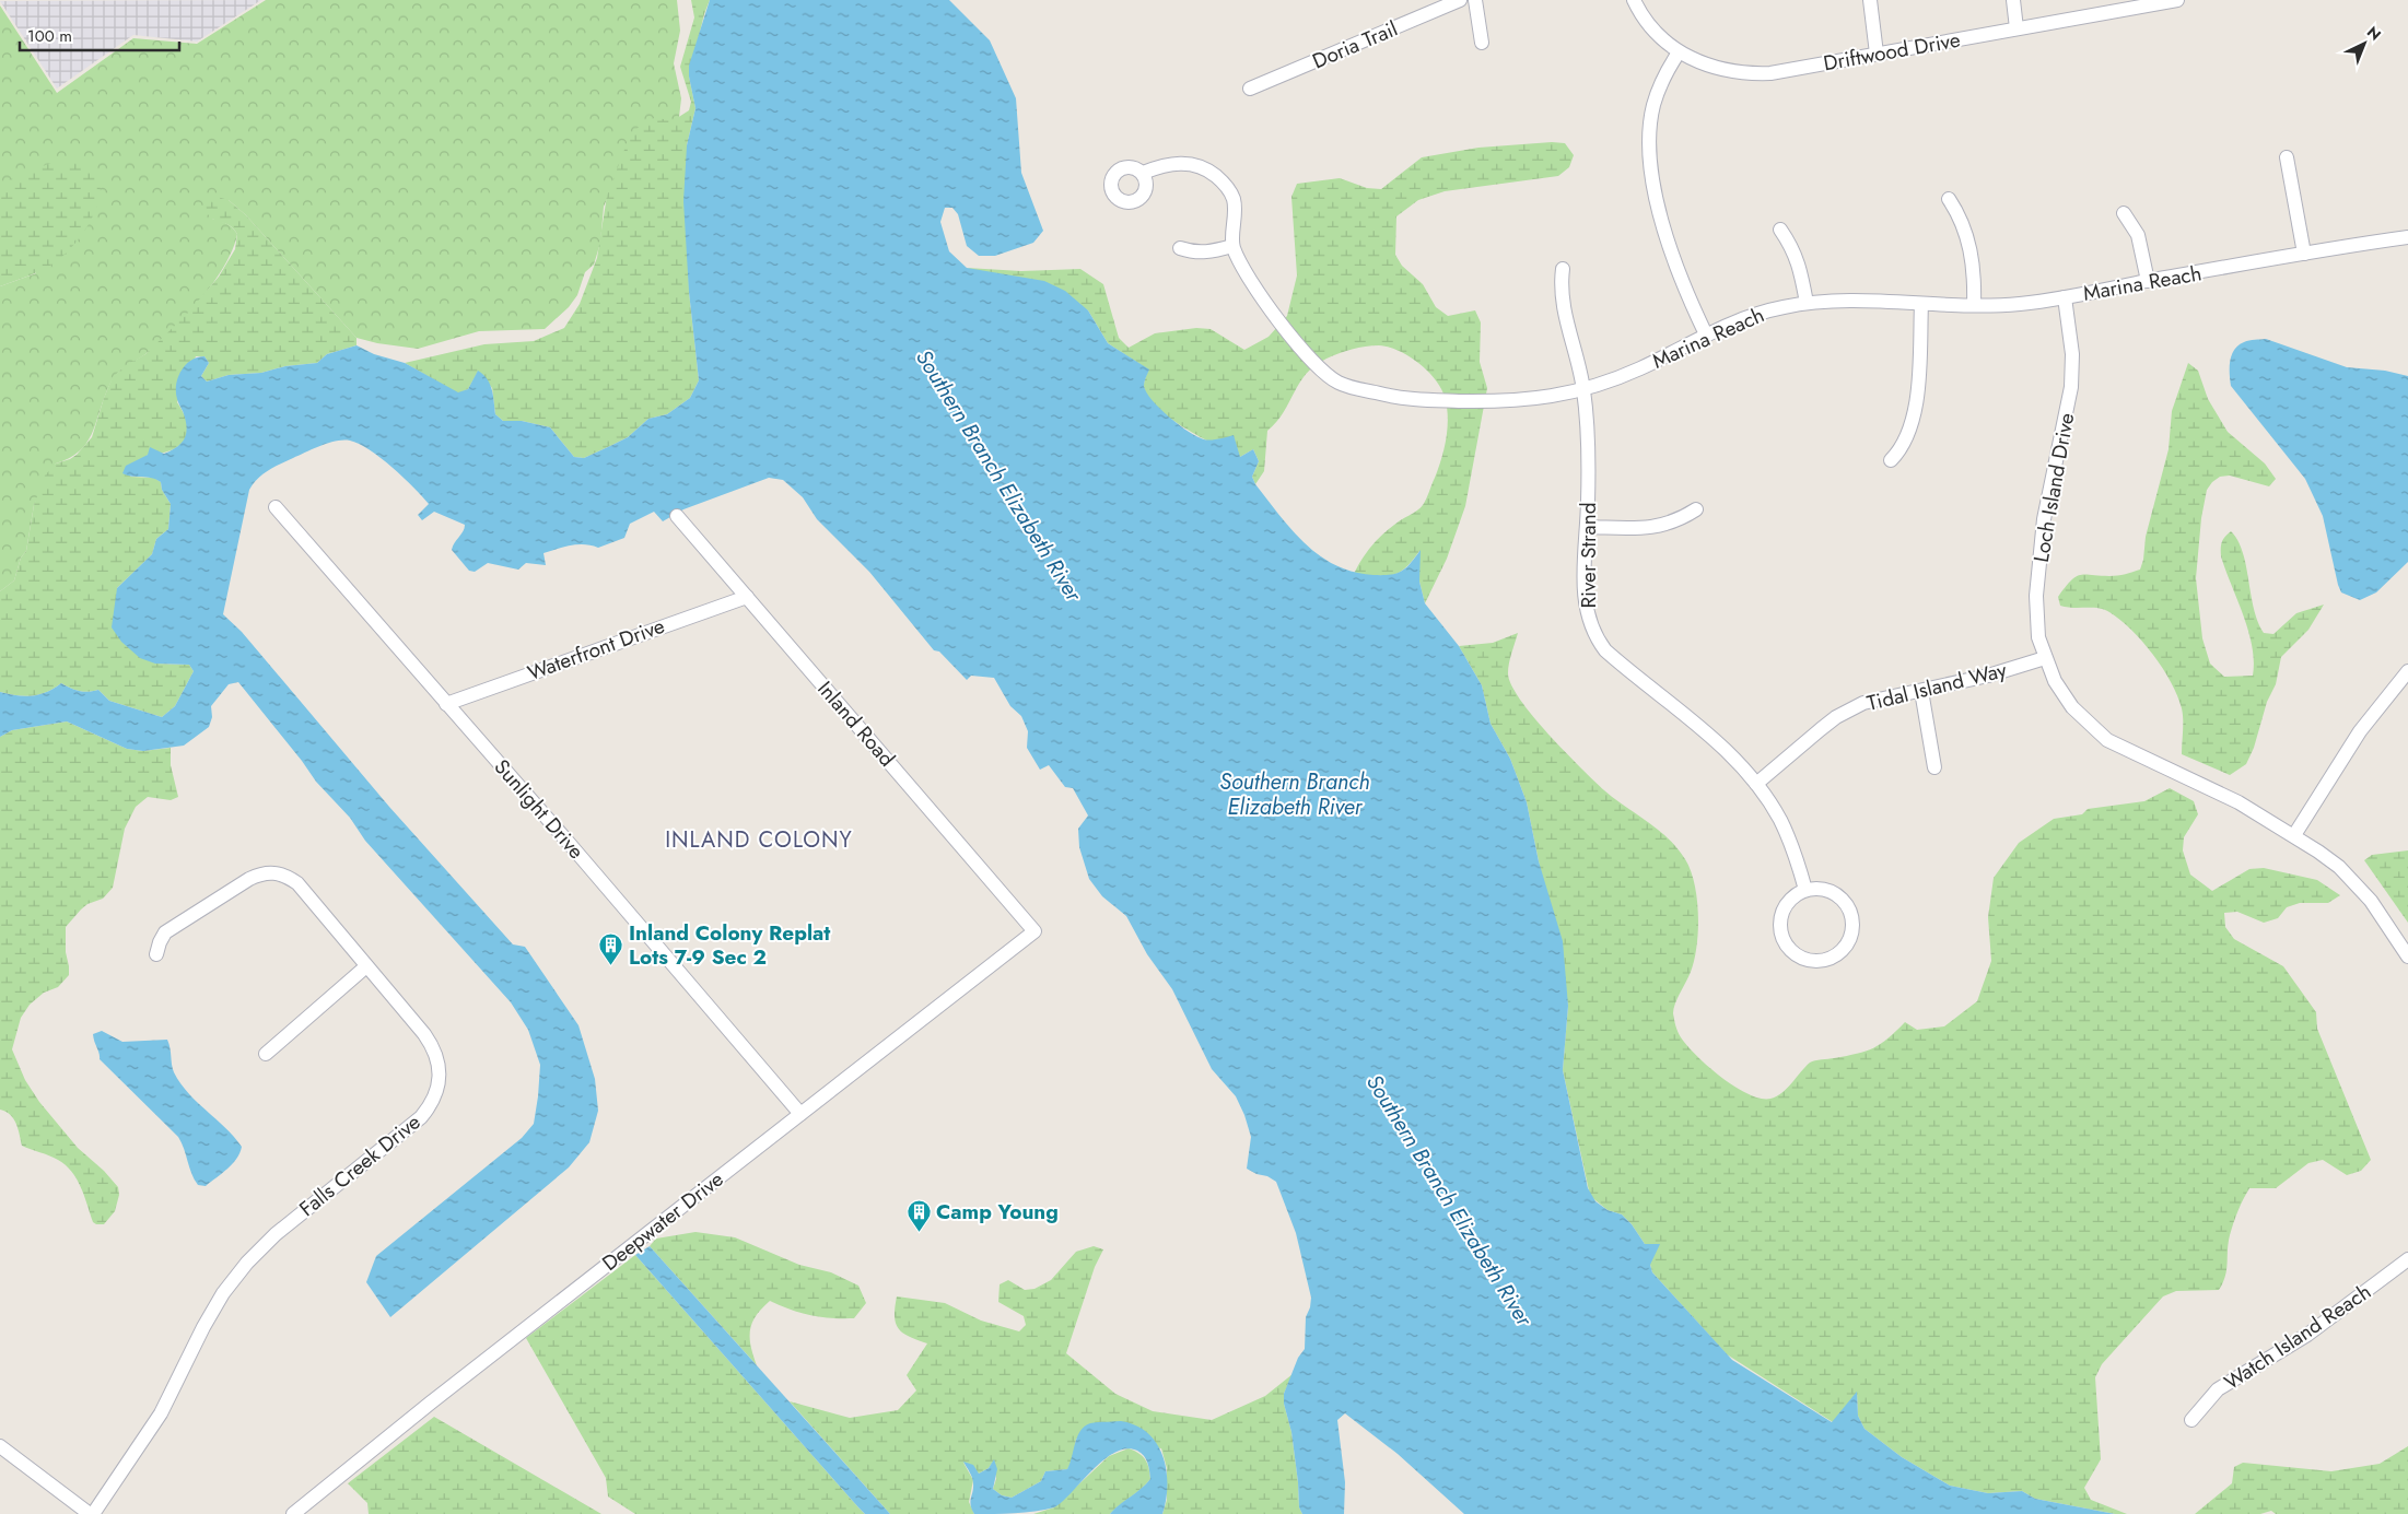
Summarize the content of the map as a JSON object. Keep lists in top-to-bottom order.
{
  "streets": {
    "street": [
      "Doria Trail",
      "Driftwood Drive",
      "Marina Reach",
      "Loch Island Drive",
      "River Strand",
      "Waterfront Drive",
      "Tidal Island Way",
      "Inland Road",
      "Sunlight Drive",
      "Falls Creek Drive",
      "Deepwater Drive",
      "Watch Island Reach"
    ]
  },
  "crossings": [
    ["Marina Reach", "Loch Island Drive"],
    ["Marina Reach", "River Strand"],
    ["Loch Island Drive", "Tidal Island Way"],
    ["River Strand", "Tidal Island Way"],
    ["Waterfront Drive", "Inland Road"],
    ["Waterfront Drive", "Sunlight Drive"],
    ["Inland Road", "Deepwater Drive"],
    ["Sunlight Drive", "Deepwater Drive"]
  ],
  "districts": ["INLAND COLONY"],
  "water": ["Southern Branch Elizabeth River"],
  "places": {
    "building": ["Inland Colony Replat Lots 7-9 Sec 2", "Camp Young"]
  },
  "scale_bar": "100 m",
  "north": "top right"
}
